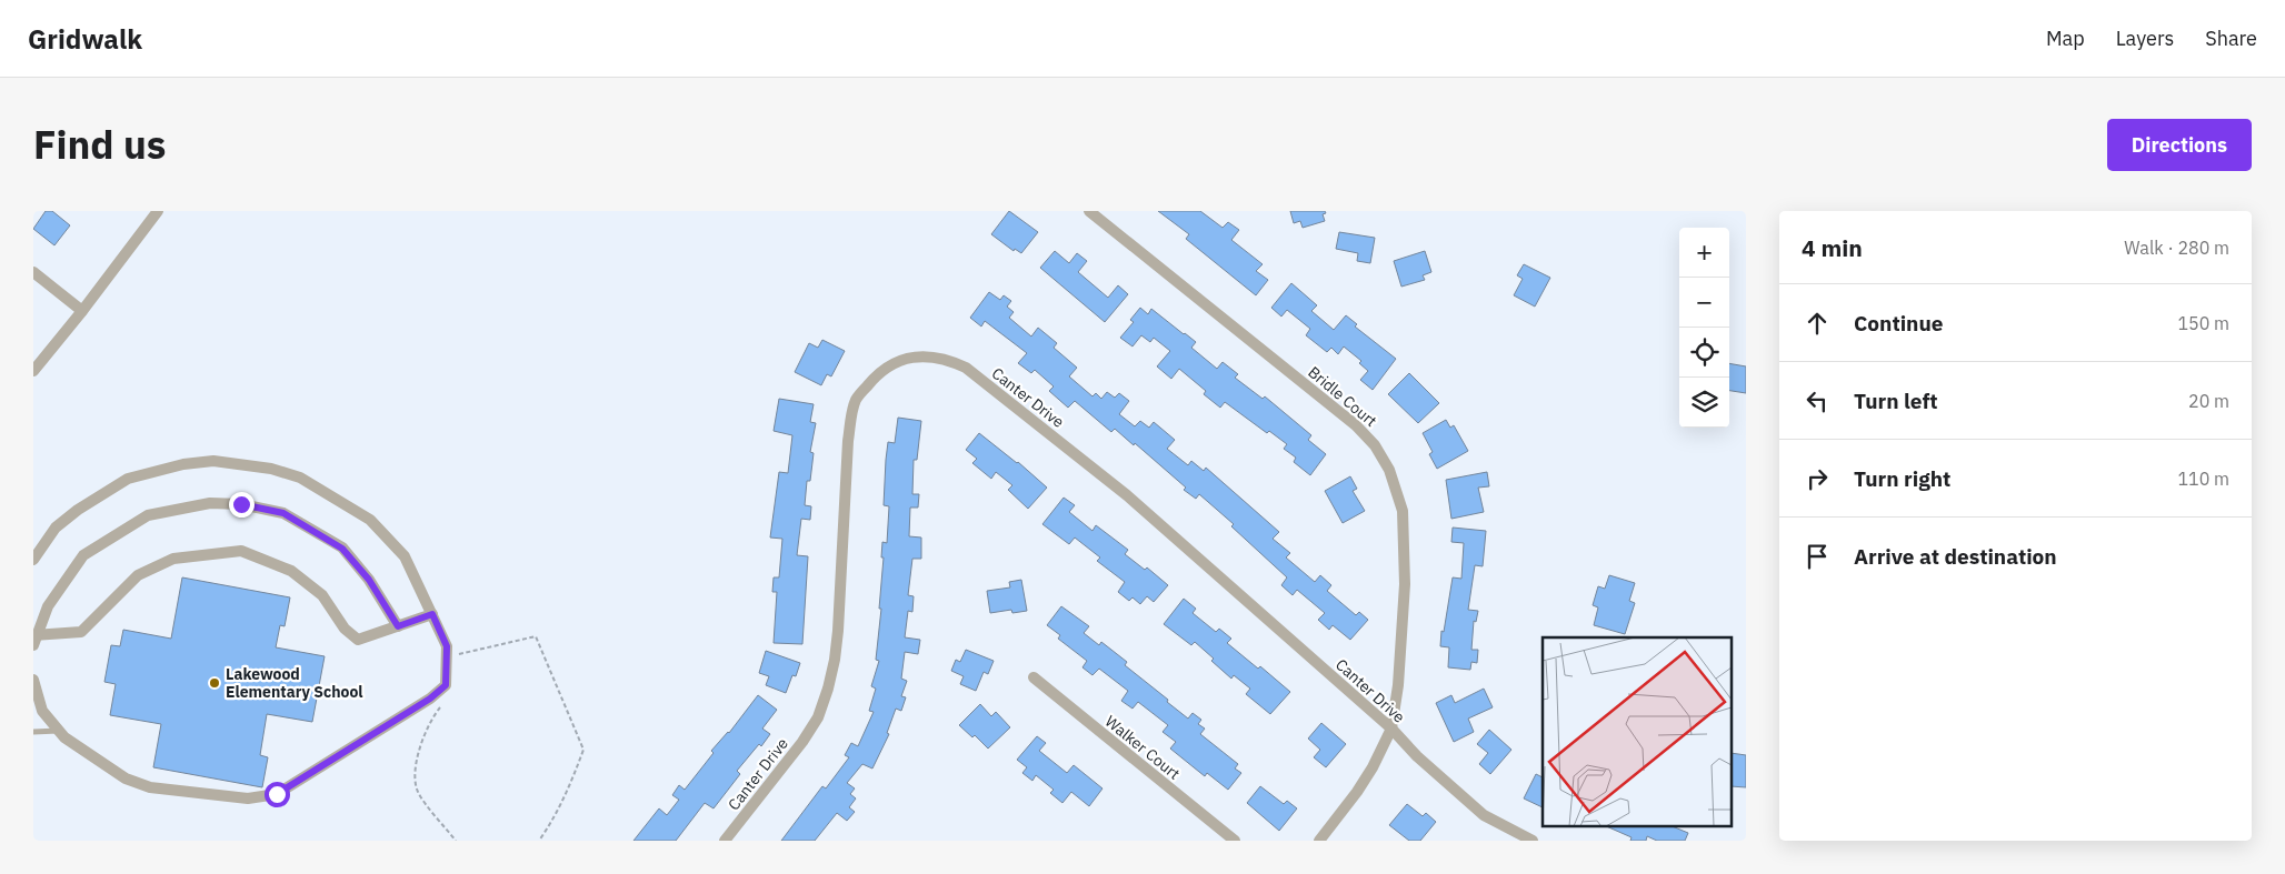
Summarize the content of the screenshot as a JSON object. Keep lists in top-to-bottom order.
{
  "streets": {
    "street": ["Bridle Court", "Canter Drive", "Walker Court"]
  },
  "crossings": [
    ["Bridle Court", "Canter Drive"]
  ],
  "places": ["Lakewood Elementary School"],
  "page": {
    "header": "Gridwalk",
    "nav": ["Map", "Layers", "Share"],
    "title": "Find us",
    "buttons": "Directions",
    "heading": ["4 min", "Walk · 280 m"],
    "map_buttons": ["+", "−"],
    "list": [
      ["Continue", "150 m"],
      ["Turn left", "20 m"],
      ["Turn right", "110 m"],
      "Arrive at destination"
    ]
  }
}
